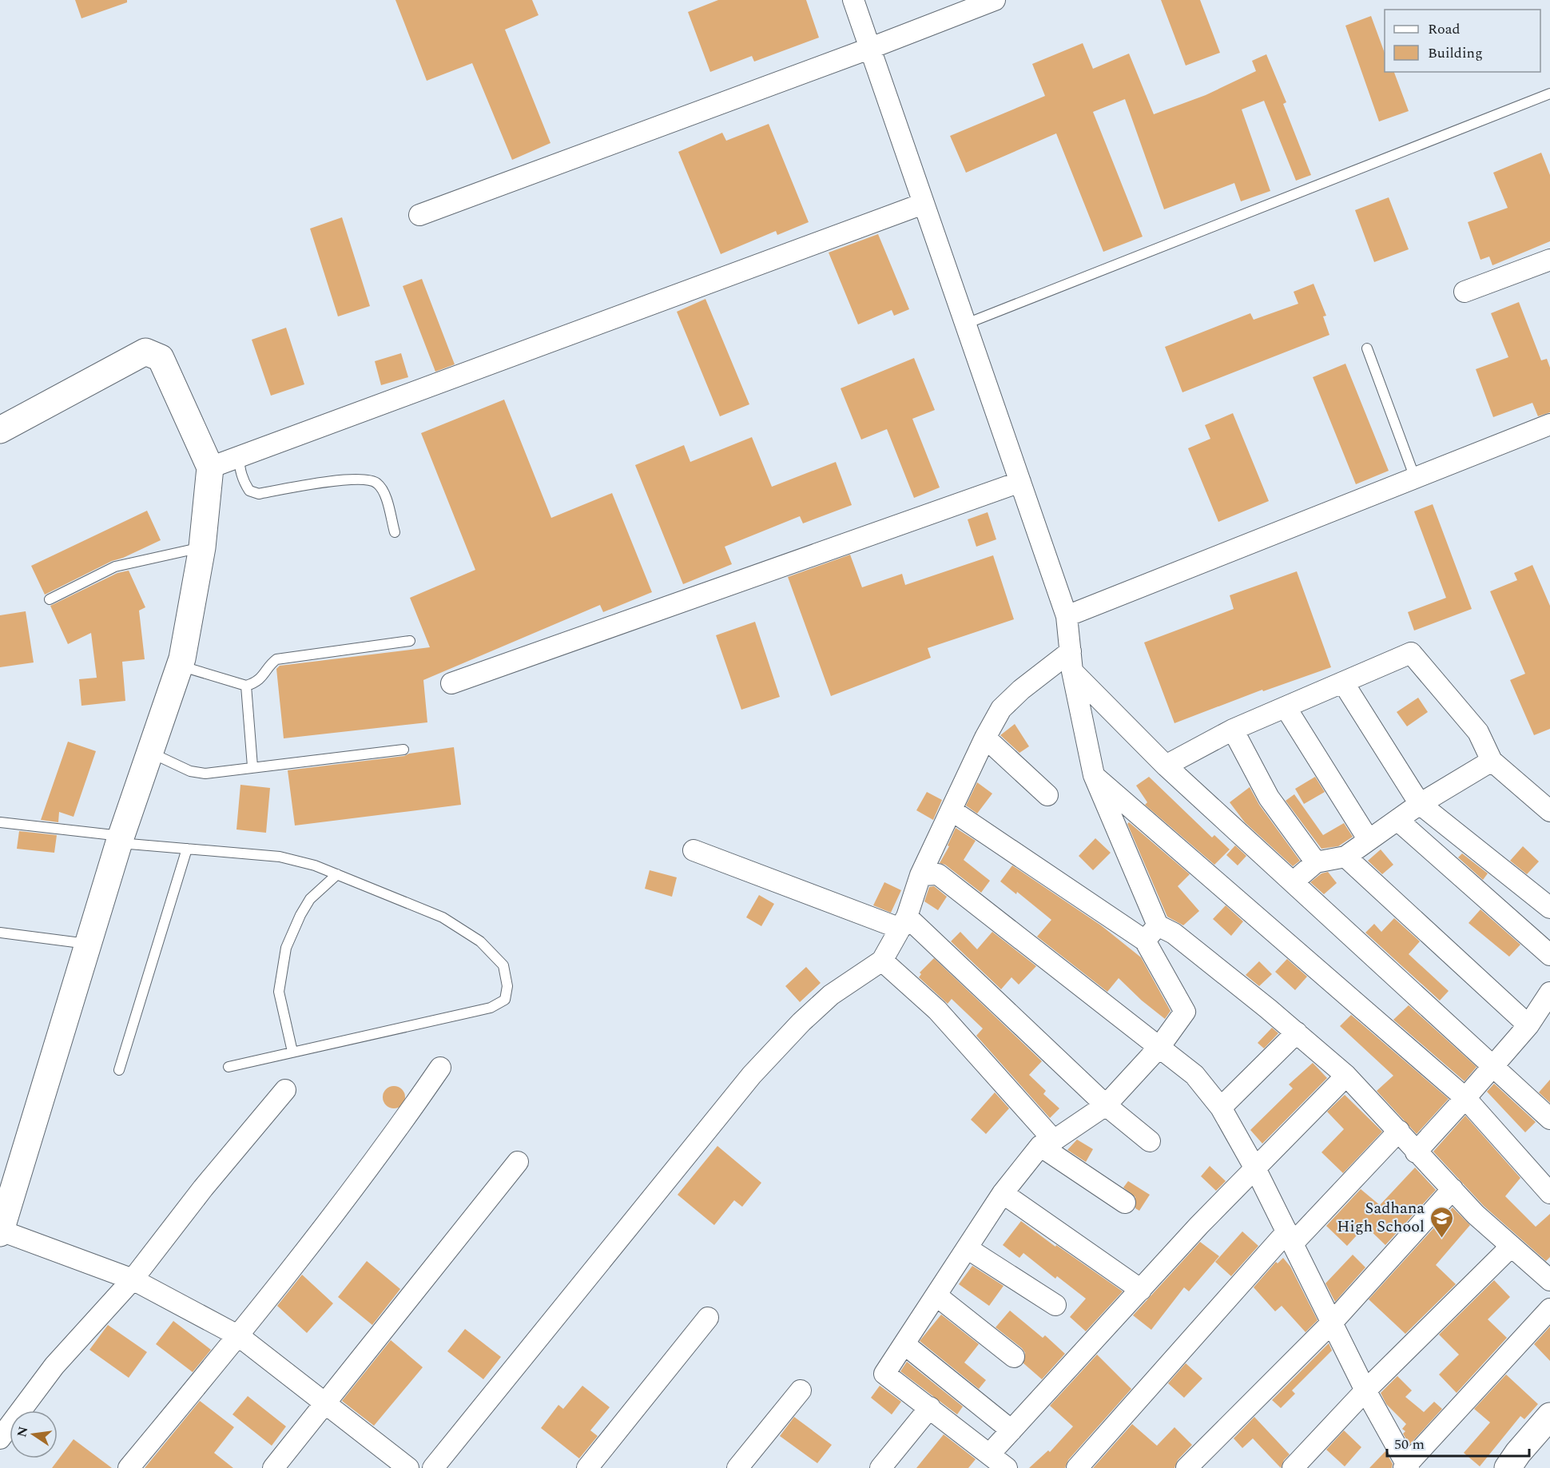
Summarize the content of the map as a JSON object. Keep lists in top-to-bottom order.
{
  "places": {
    "school or university": ["Sadhana High School"]
  },
  "legend": ["Road", "Building"],
  "scale_bar": "50 m",
  "north": "left"
}
